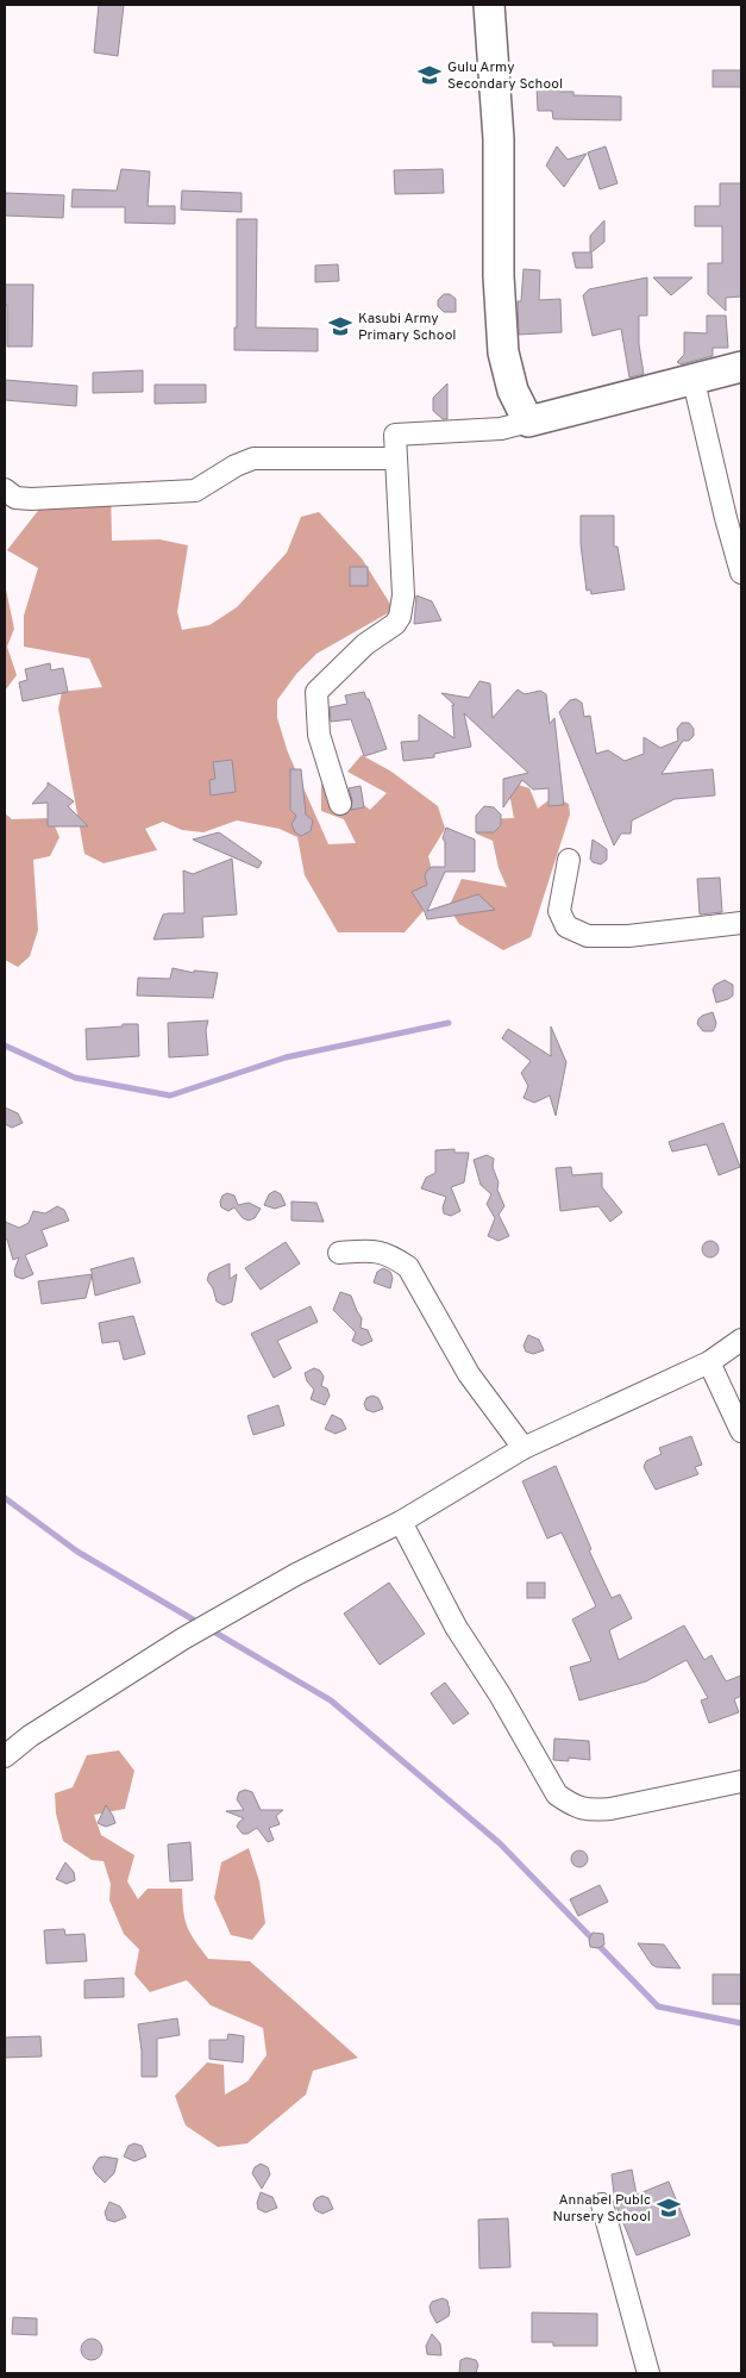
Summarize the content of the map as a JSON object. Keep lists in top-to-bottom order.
{
  "places": {
    "school or university": ["Gulu Army Secondary School", "Kasubi Army Primary School", "Annabel Publc Nursery School"]
  }
}
